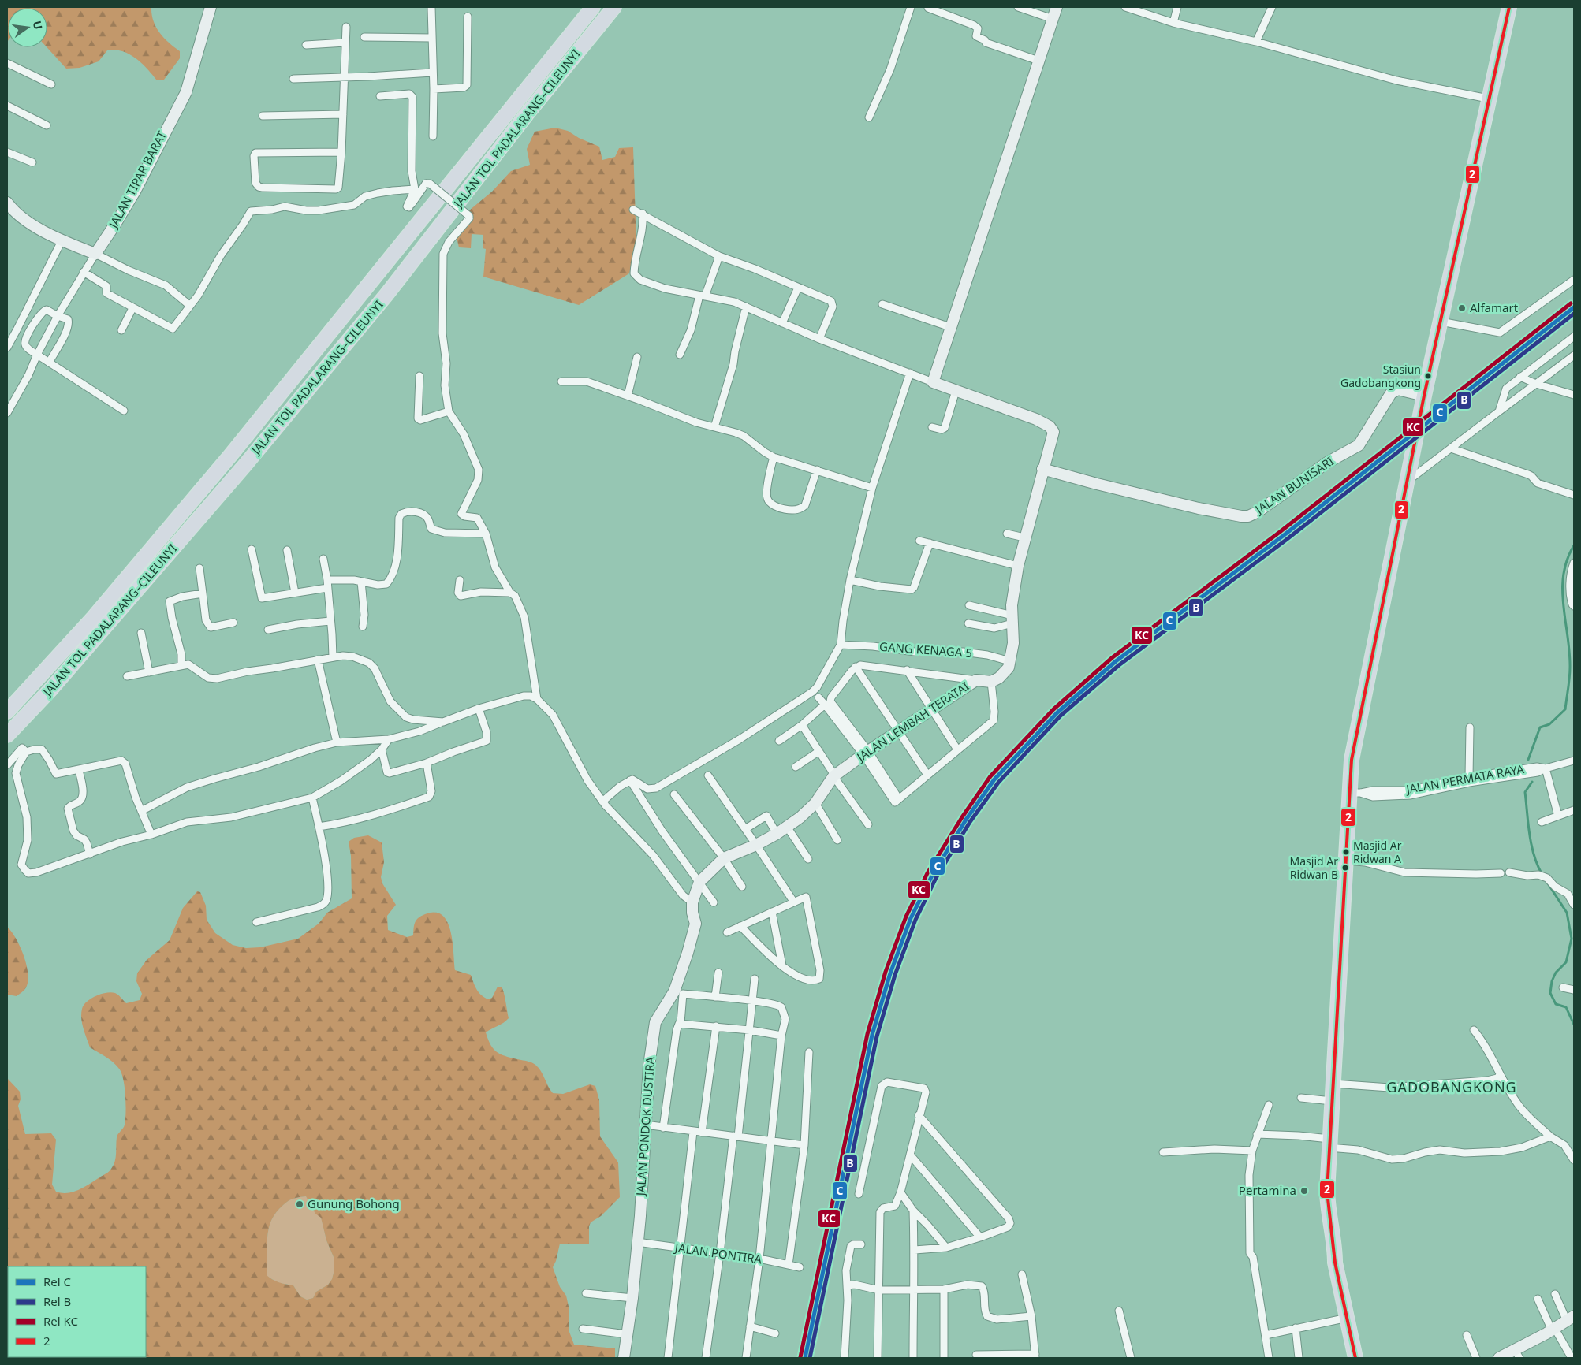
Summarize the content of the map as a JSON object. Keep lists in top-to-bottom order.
{
  "streets": {
    "highway": ["JALAN TOL PADALARANG–CILEUNYI"],
    "main road": [
      "JALAN TIPAR BARAT",
      "JALAN BUNISARI",
      "JALAN LEMBAH TERATAI",
      "JALAN PONDOK DUSTIRA"
    ],
    "street": ["GANG KENAGA 5", "JALAN PERMATA RAYA", "JALAN PONTIRA"]
  },
  "crossings": [
    ["JALAN LEMBAH TERATAI", "JALAN PONDOK DUSTIRA"],
    ["JALAN PONDOK DUSTIRA", "JALAN PONTIRA"]
  ],
  "districts": ["GADOBANGKONG"],
  "places": [
    "Alfamart",
    "Stasiun Gadobangkong",
    "Masjid Ar Ridwan A",
    "Masjid Ar Ridwan B",
    "Pertamina",
    "Gunung Bohong"
  ],
  "lines": [
    "transit line 2",
    "rail line KC",
    "rail line C",
    "rail line B"
  ],
  "legend": [
    "Rel C",
    "Rel B",
    "Rel KC",
    "2"
  ],
  "north": "right"
}
